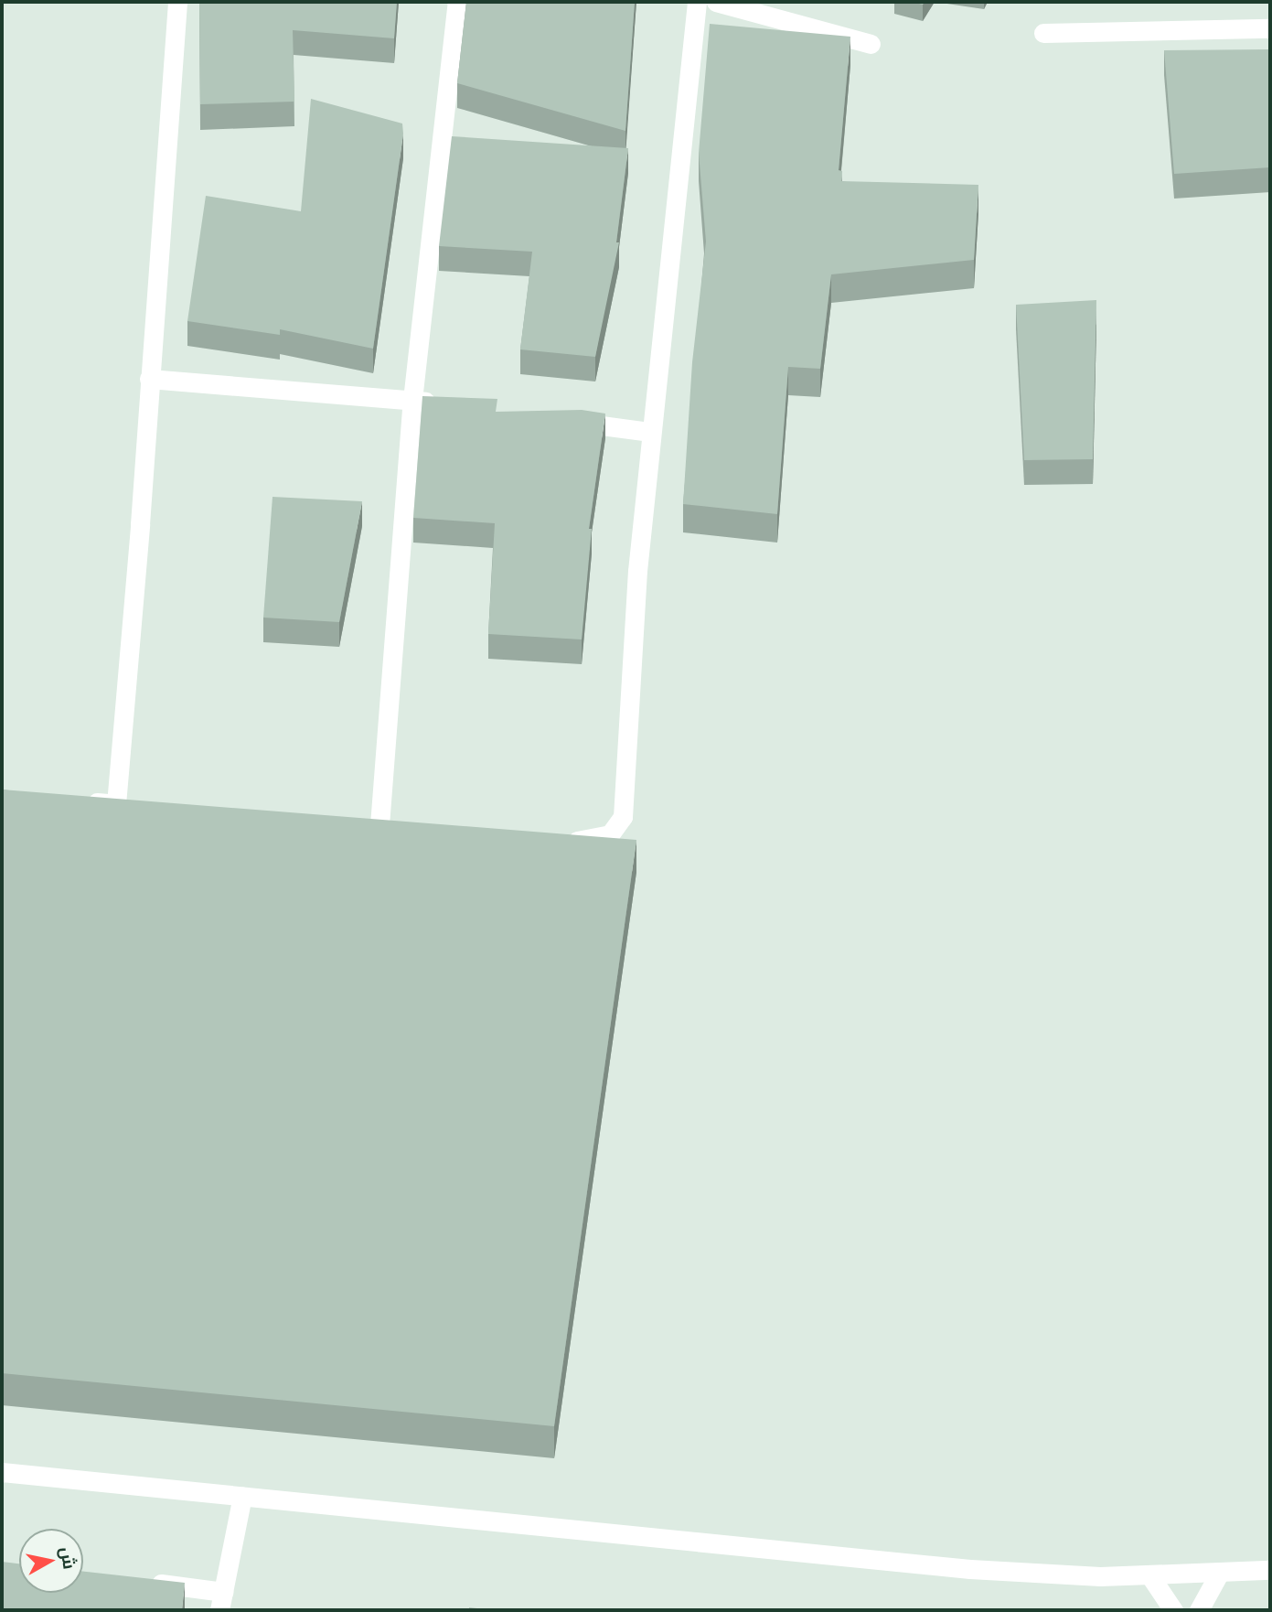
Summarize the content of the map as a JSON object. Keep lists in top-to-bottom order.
{
  "north": "right"
}
